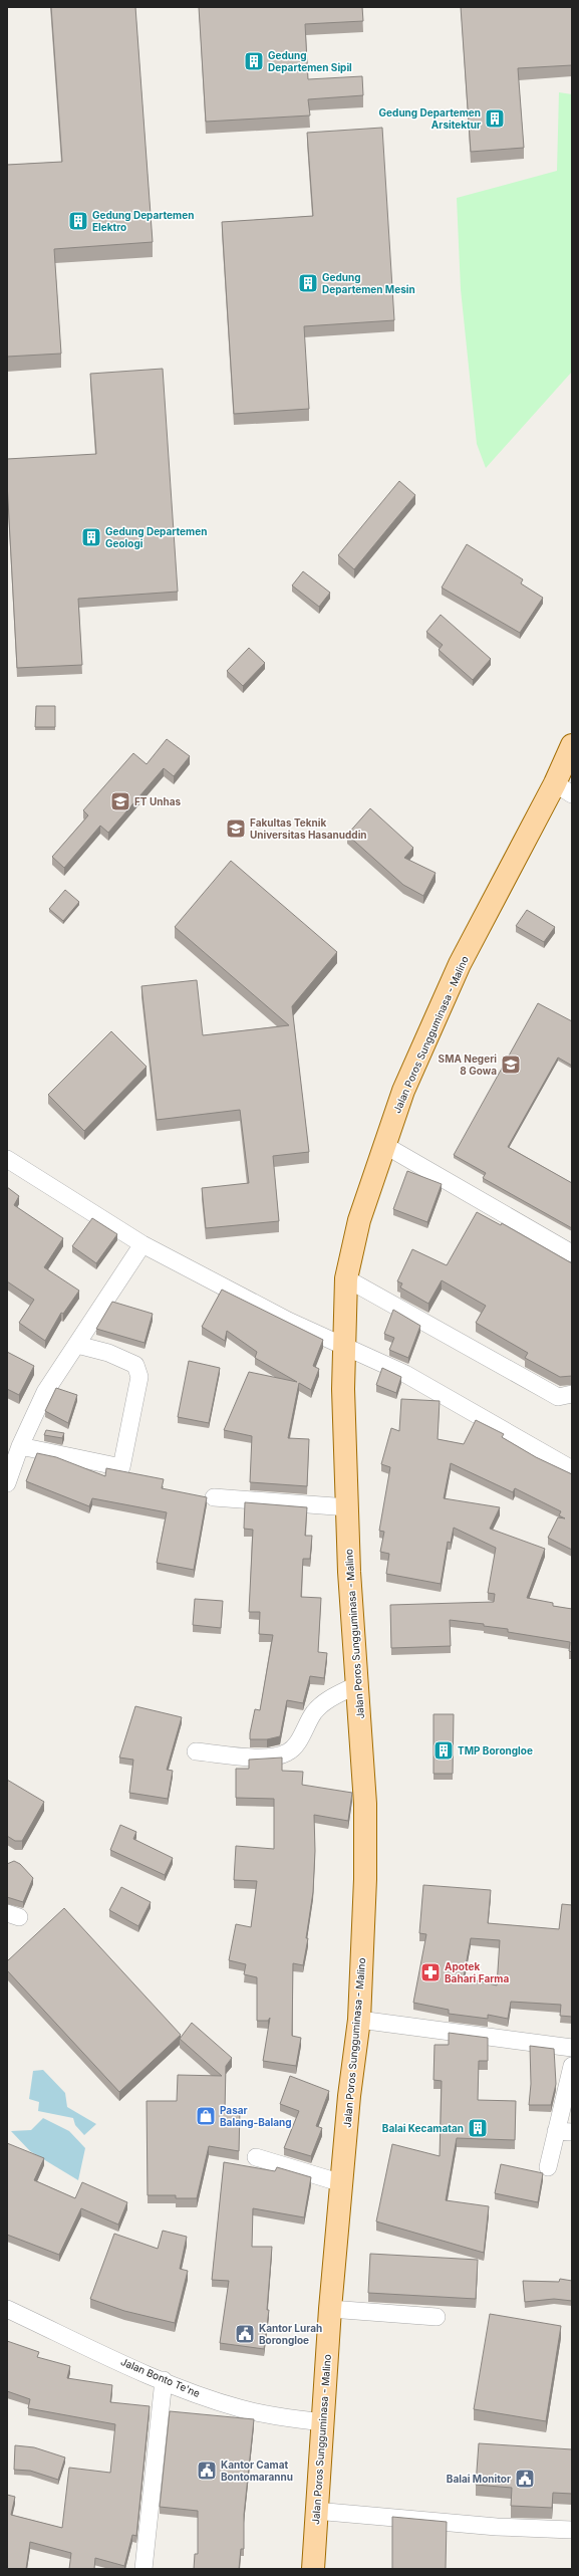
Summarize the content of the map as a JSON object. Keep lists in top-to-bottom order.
{
  "streets": {
    "main road": ["Jalan Poros Sungguminasa - Malino"],
    "street": ["Jalan Bonto Te'ne"]
  },
  "crossings": [
    ["Jalan Poros Sungguminasa - Malino", "Jalan Bonto Te'ne"]
  ],
  "places": {
    "building": [
      "Gedung Departemen Sipil",
      "Gedung Departemen Arsitektur",
      "Gedung Departemen Elektro",
      "Gedung Departemen Mesin",
      "Gedung Departemen Geologi",
      "TMP Borongloe",
      "Balai Kecamatan"
    ],
    "school or university": ["FT Unhas", "Fakultas Teknik Universitas Hasanuddin", "SMA Negeri 8 Gowa"],
    "pharmacy": ["Apotek Bahari Farma"],
    "shop": ["Pasar Balang-Balang"],
    "public building": ["Kantor Lurah Borongloe", "Kantor Camat Bontomarannu", "Balai Monitor"]
  }
}
